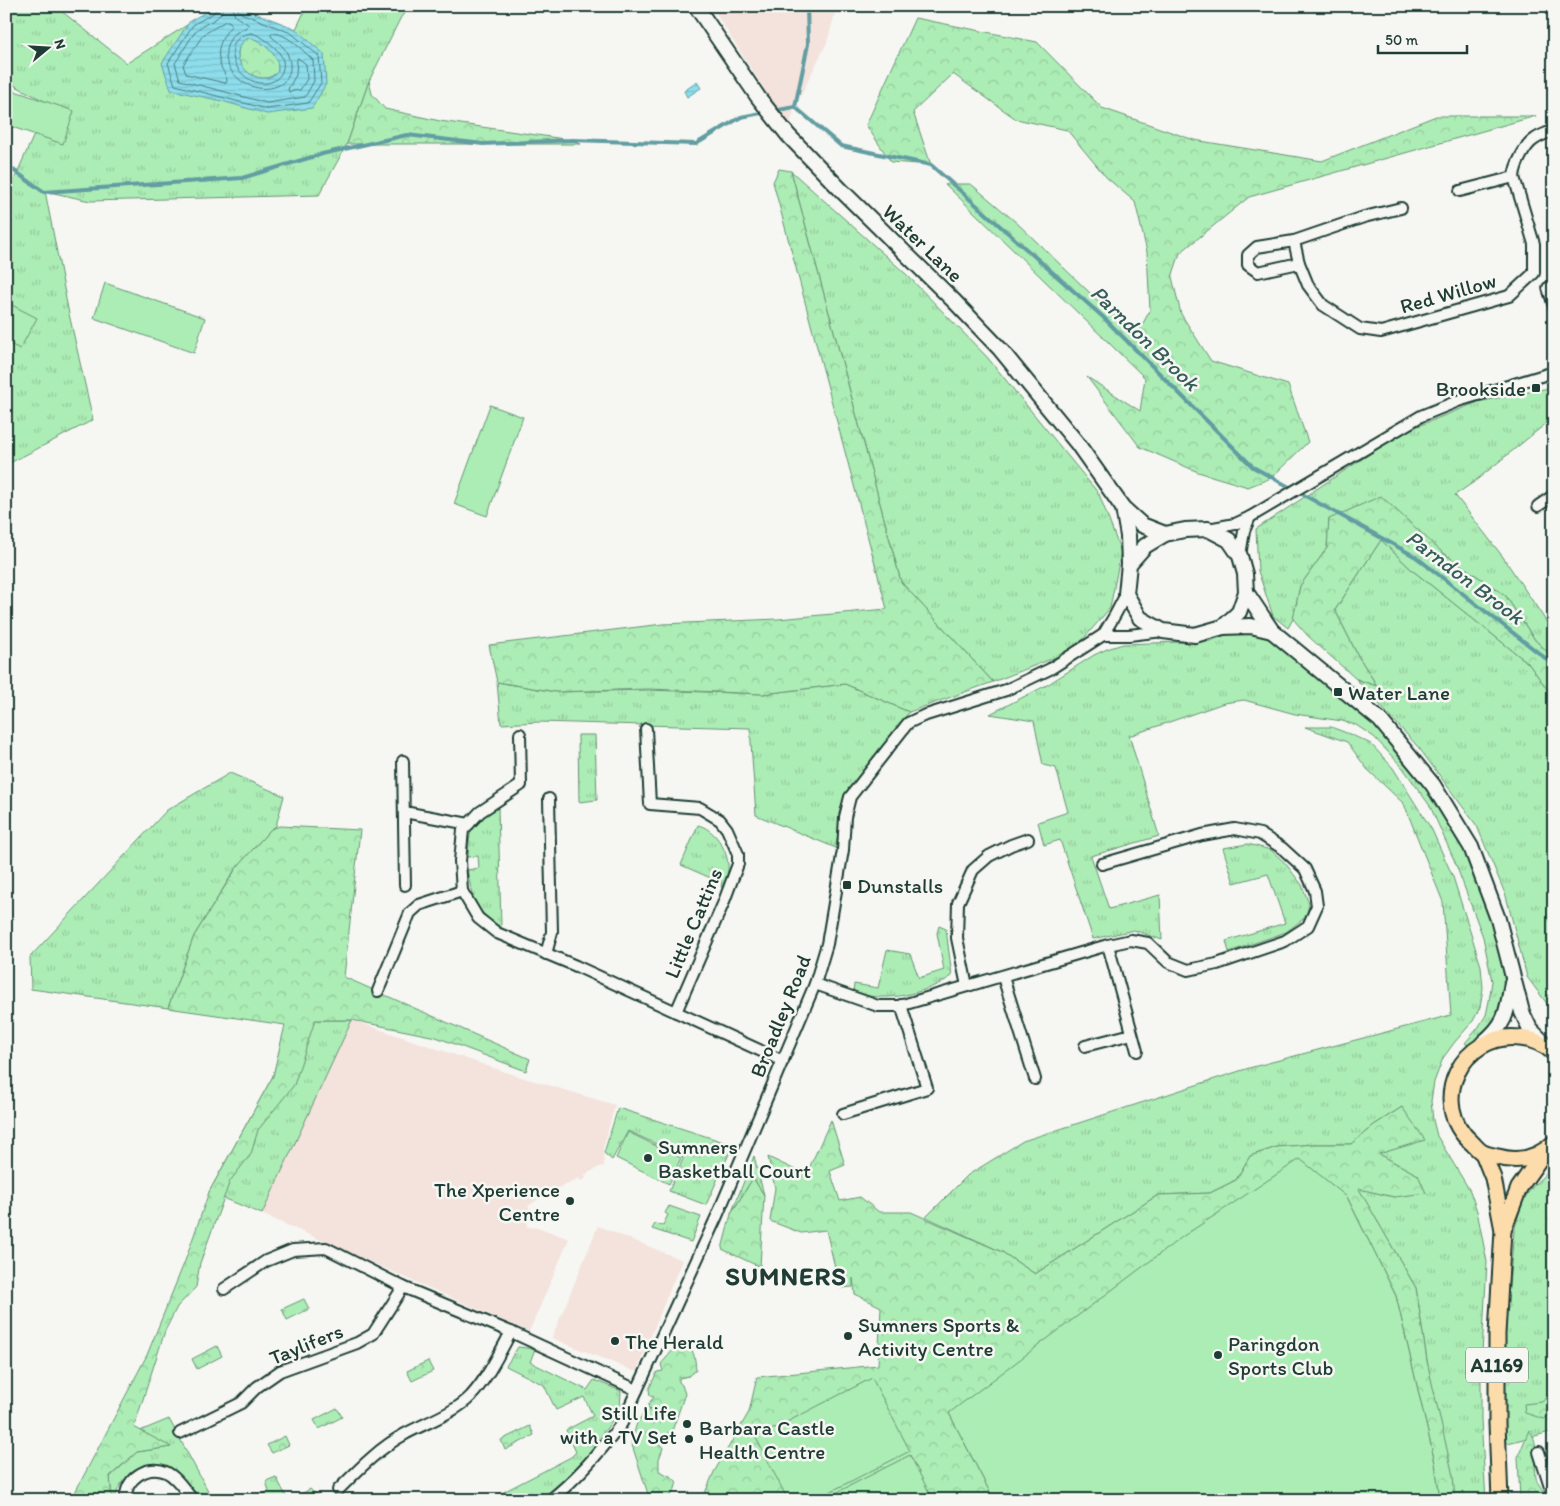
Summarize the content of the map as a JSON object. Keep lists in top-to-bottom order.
{
  "streets": {
    "main road": ["Water Lane", "A1169"],
    "street": [
      "Red Willow",
      "Little Cattins",
      "Broadley Road",
      "Taylifers"
    ]
  },
  "crossings": [
    ["Water Lane", "Broadley Road"],
    ["Little Cattins", "Broadley Road"]
  ],
  "districts": ["SUMNERS"],
  "water": ["Parndon Brook"],
  "places": {
    "transit": ["Brookside", "Water Lane", "Dunstalls"],
    "other": [
      "Sumners Basketball Court",
      "The Xperience Centre",
      "Sumners Sports & Activity Centre",
      "The Herald",
      "Paringdon Sports Club",
      "Still Life with a TV Set",
      "Barbara Castle Health Centre"
    ]
  },
  "scale_bar": "50 m",
  "north": "right"
}
